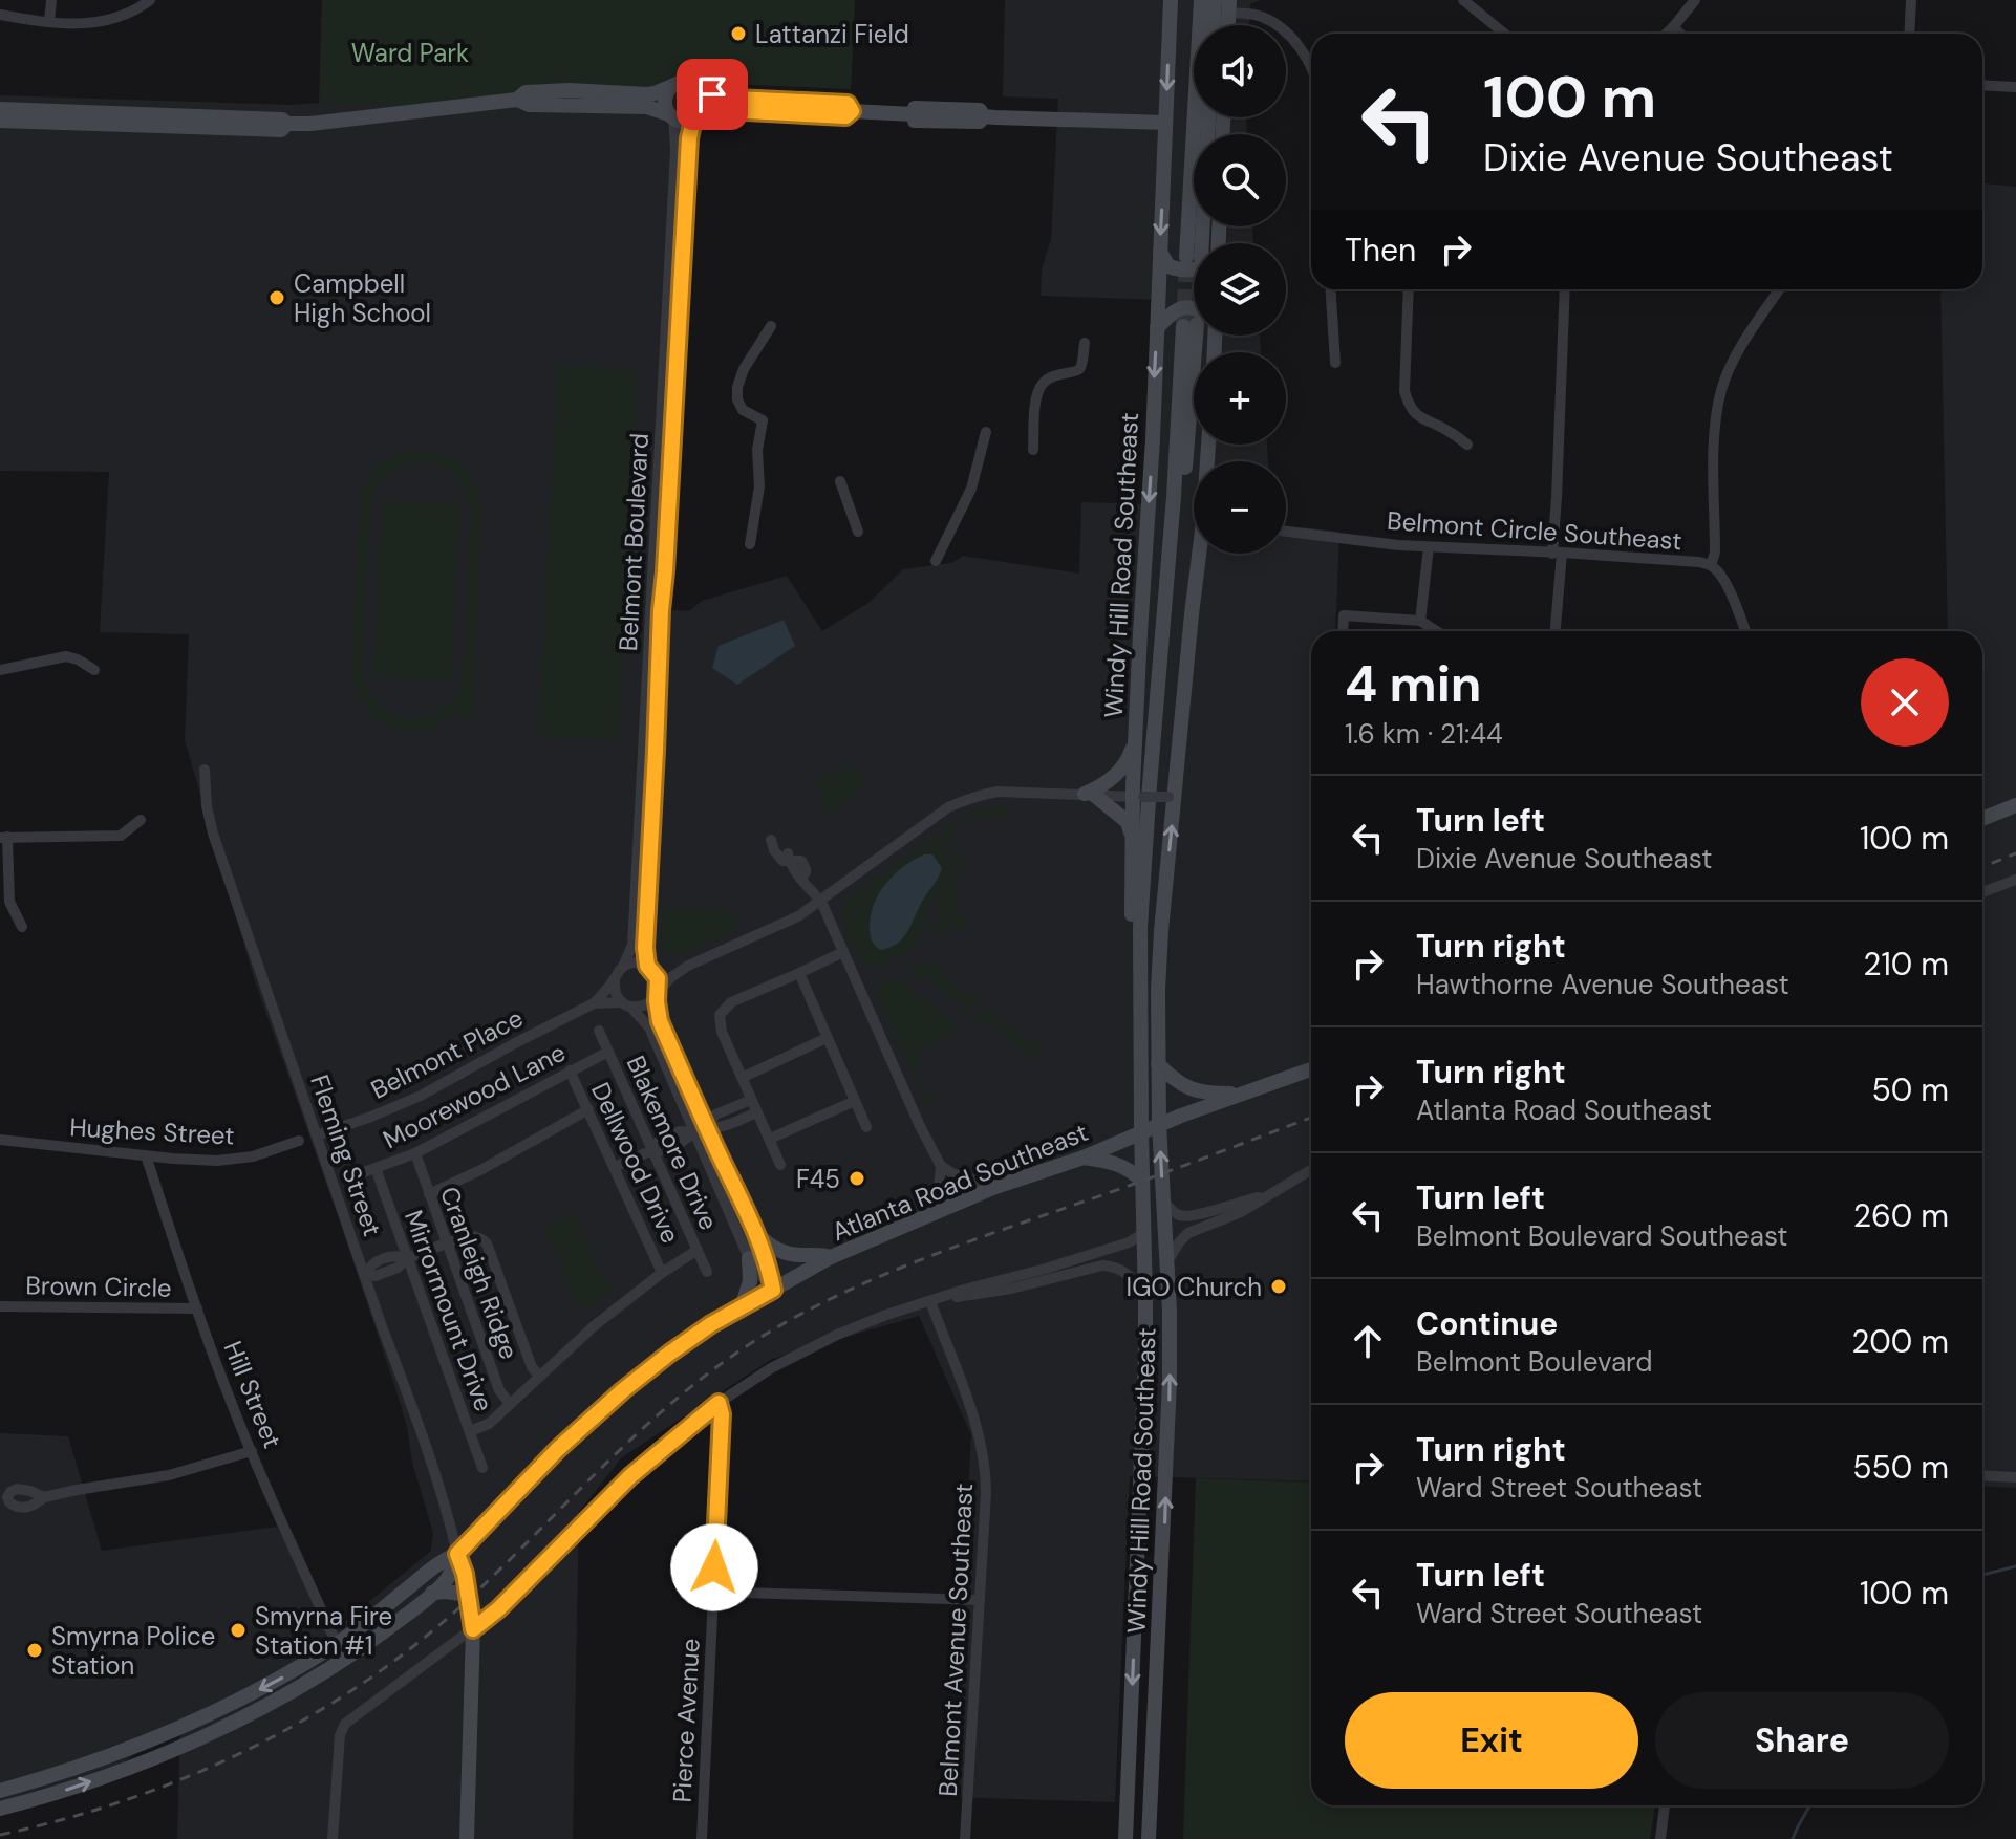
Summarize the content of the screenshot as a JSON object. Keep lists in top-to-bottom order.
{
  "streets": {
    "main road": ["Windy Hill Road Southeast", "Atlanta Road Southeast"],
    "street": [
      "Belmont Circle Southeast",
      "Belmont Boulevard",
      "Belmont Place",
      "Moorewood Lane",
      "Hughes Street",
      "Blakemore Drive",
      "Fleming Street",
      "Dellwood Drive",
      "Cranleigh Ridge",
      "Brown Circle",
      "Mirrormount Drive",
      "Hill Street",
      "Belmont Avenue Southeast",
      "Pierce Avenue"
    ]
  },
  "crossings": [
    ["Belmont Boulevard", "Belmont Place"],
    ["Windy Hill Road Southeast", "Atlanta Road Southeast"],
    ["Belmont Place", "Fleming Street"],
    ["Moorewood Lane", "Blakemore Drive"],
    ["Moorewood Lane", "Dellwood Drive"],
    ["Moorewood Lane", "Cranleigh Ridge"],
    ["Moorewood Lane", "Mirrormount Drive"],
    ["Hughes Street", "Hill Street"],
    ["Fleming Street", "Atlanta Road Southeast"],
    ["Atlanta Road Southeast", "Hill Street"],
    ["Brown Circle", "Hill Street"]
  ],
  "parks": ["Ward Park"],
  "places": [
    "Lattanzi Field",
    "Campbell High School",
    "F45",
    "IGO Church",
    "Smyrna Fire Station #1",
    "Smyrna Police Station"
  ],
  "page": {
    "map_buttons": ["+", "−"],
    "turn": ["100 m", "Dixie Avenue Southeast"],
    "then": "Then",
    "heading": ["4 min", "1.6 km · 21:44"],
    "list": [
      {
        "name": "Turn left",
        "note": "Dixie Avenue Southeast",
        "value": "100 m"
      },
      {
        "name": "Turn right",
        "note": "Hawthorne Avenue Southeast",
        "value": "210 m"
      },
      {
        "name": "Turn right",
        "note": "Atlanta Road Southeast",
        "value": "50 m"
      },
      {
        "name": "Turn left",
        "note": "Belmont Boulevard Southeast",
        "value": "260 m"
      },
      {
        "name": "Continue",
        "note": "Belmont Boulevard",
        "value": "200 m"
      },
      {
        "name": "Turn right",
        "note": "Ward Street Southeast",
        "value": "550 m"
      },
      {
        "name": "Turn left",
        "note": "Ward Street Southeast",
        "value": "100 m"
      }
    ],
    "buttons": ["Exit", "Share"]
  }
}
